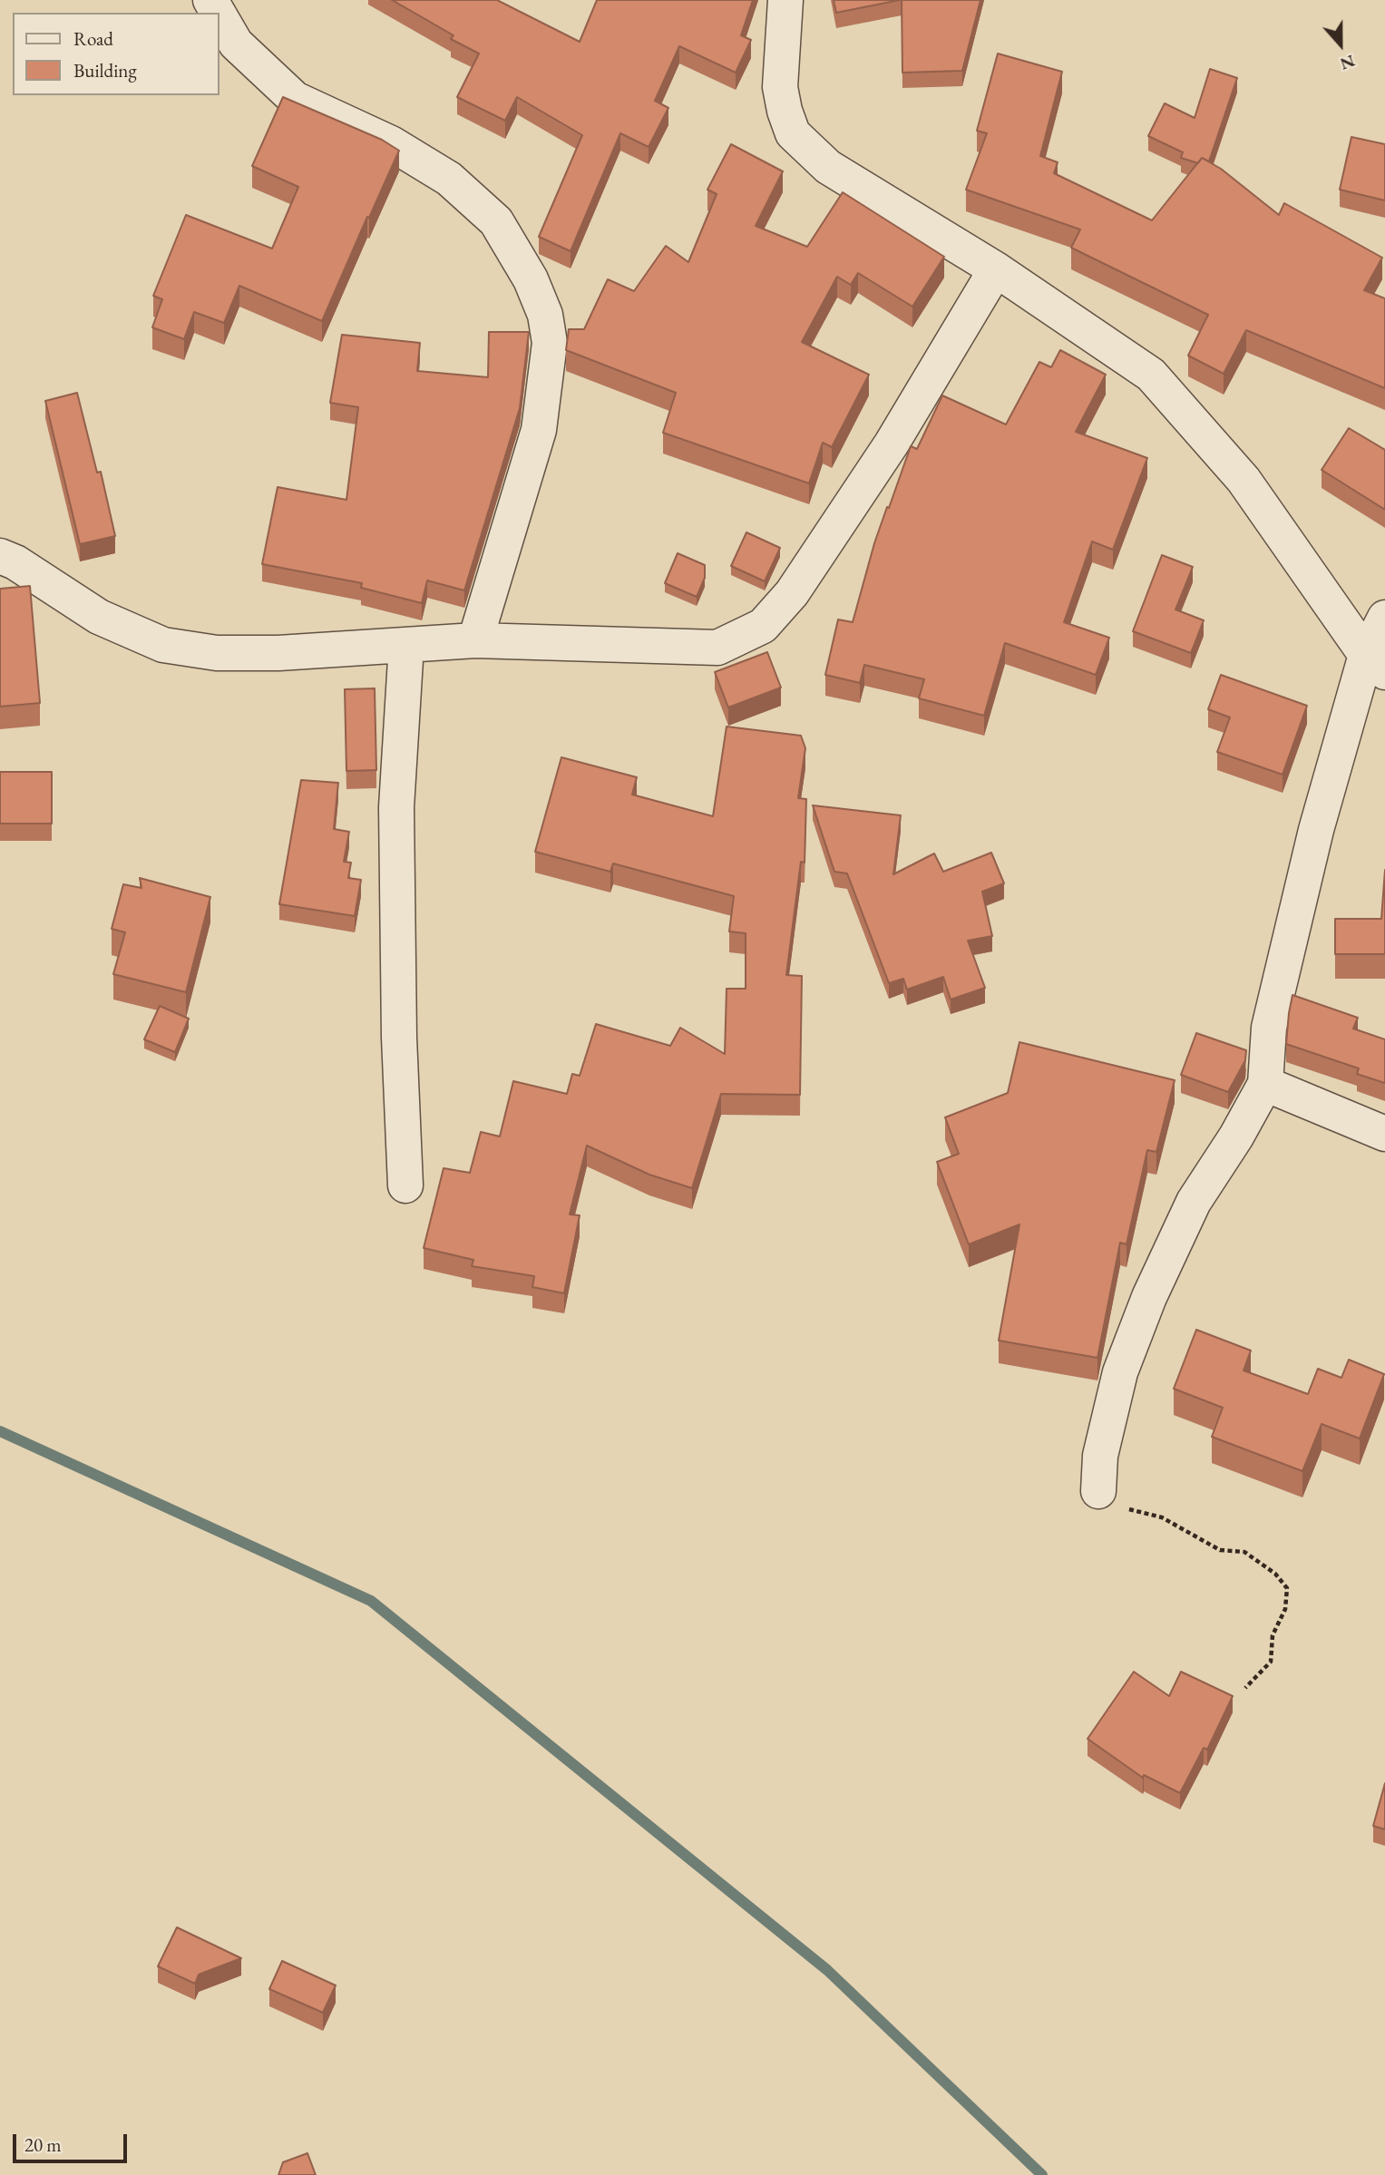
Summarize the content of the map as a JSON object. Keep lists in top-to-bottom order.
{
  "legend": ["Road", "Building"],
  "scale_bar": "20 m",
  "north": "bottom"
}
